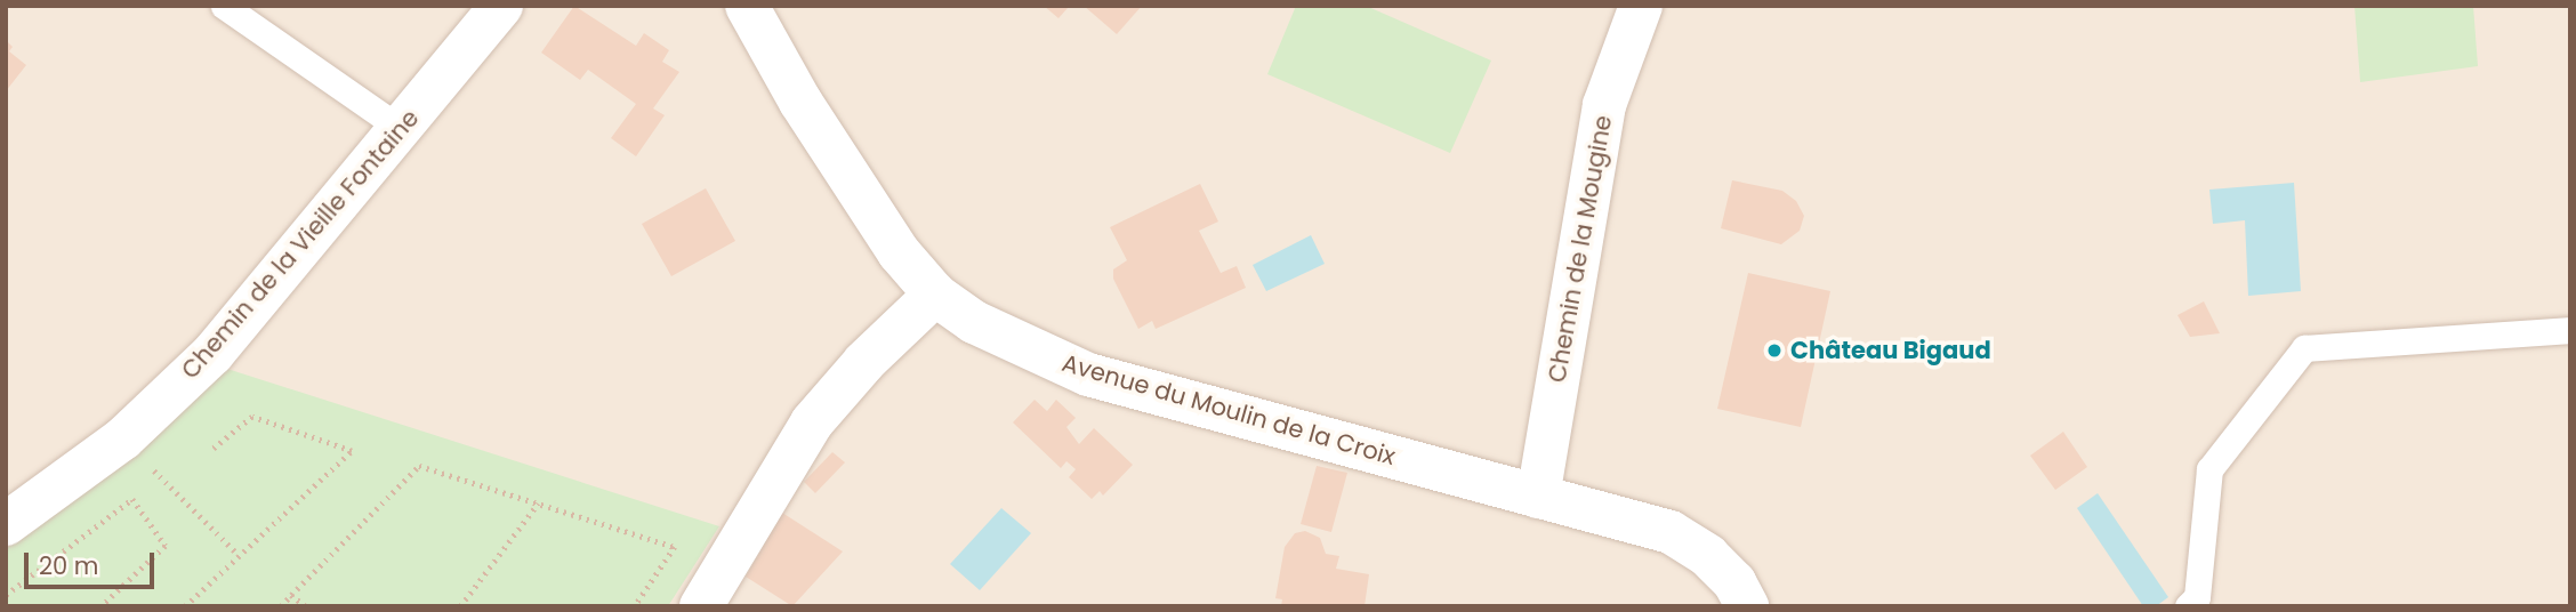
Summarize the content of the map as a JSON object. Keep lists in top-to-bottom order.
{
  "streets": {
    "street": ["Chemin de la Vieille Fontaine", "Chemin de la Mougine", "Avenue du Moulin de la Croix"]
  },
  "crossings": [
    ["Chemin de la Mougine", "Avenue du Moulin de la Croix"]
  ],
  "places": ["Château Bigaud"],
  "scale_bar": "20 m"
}
